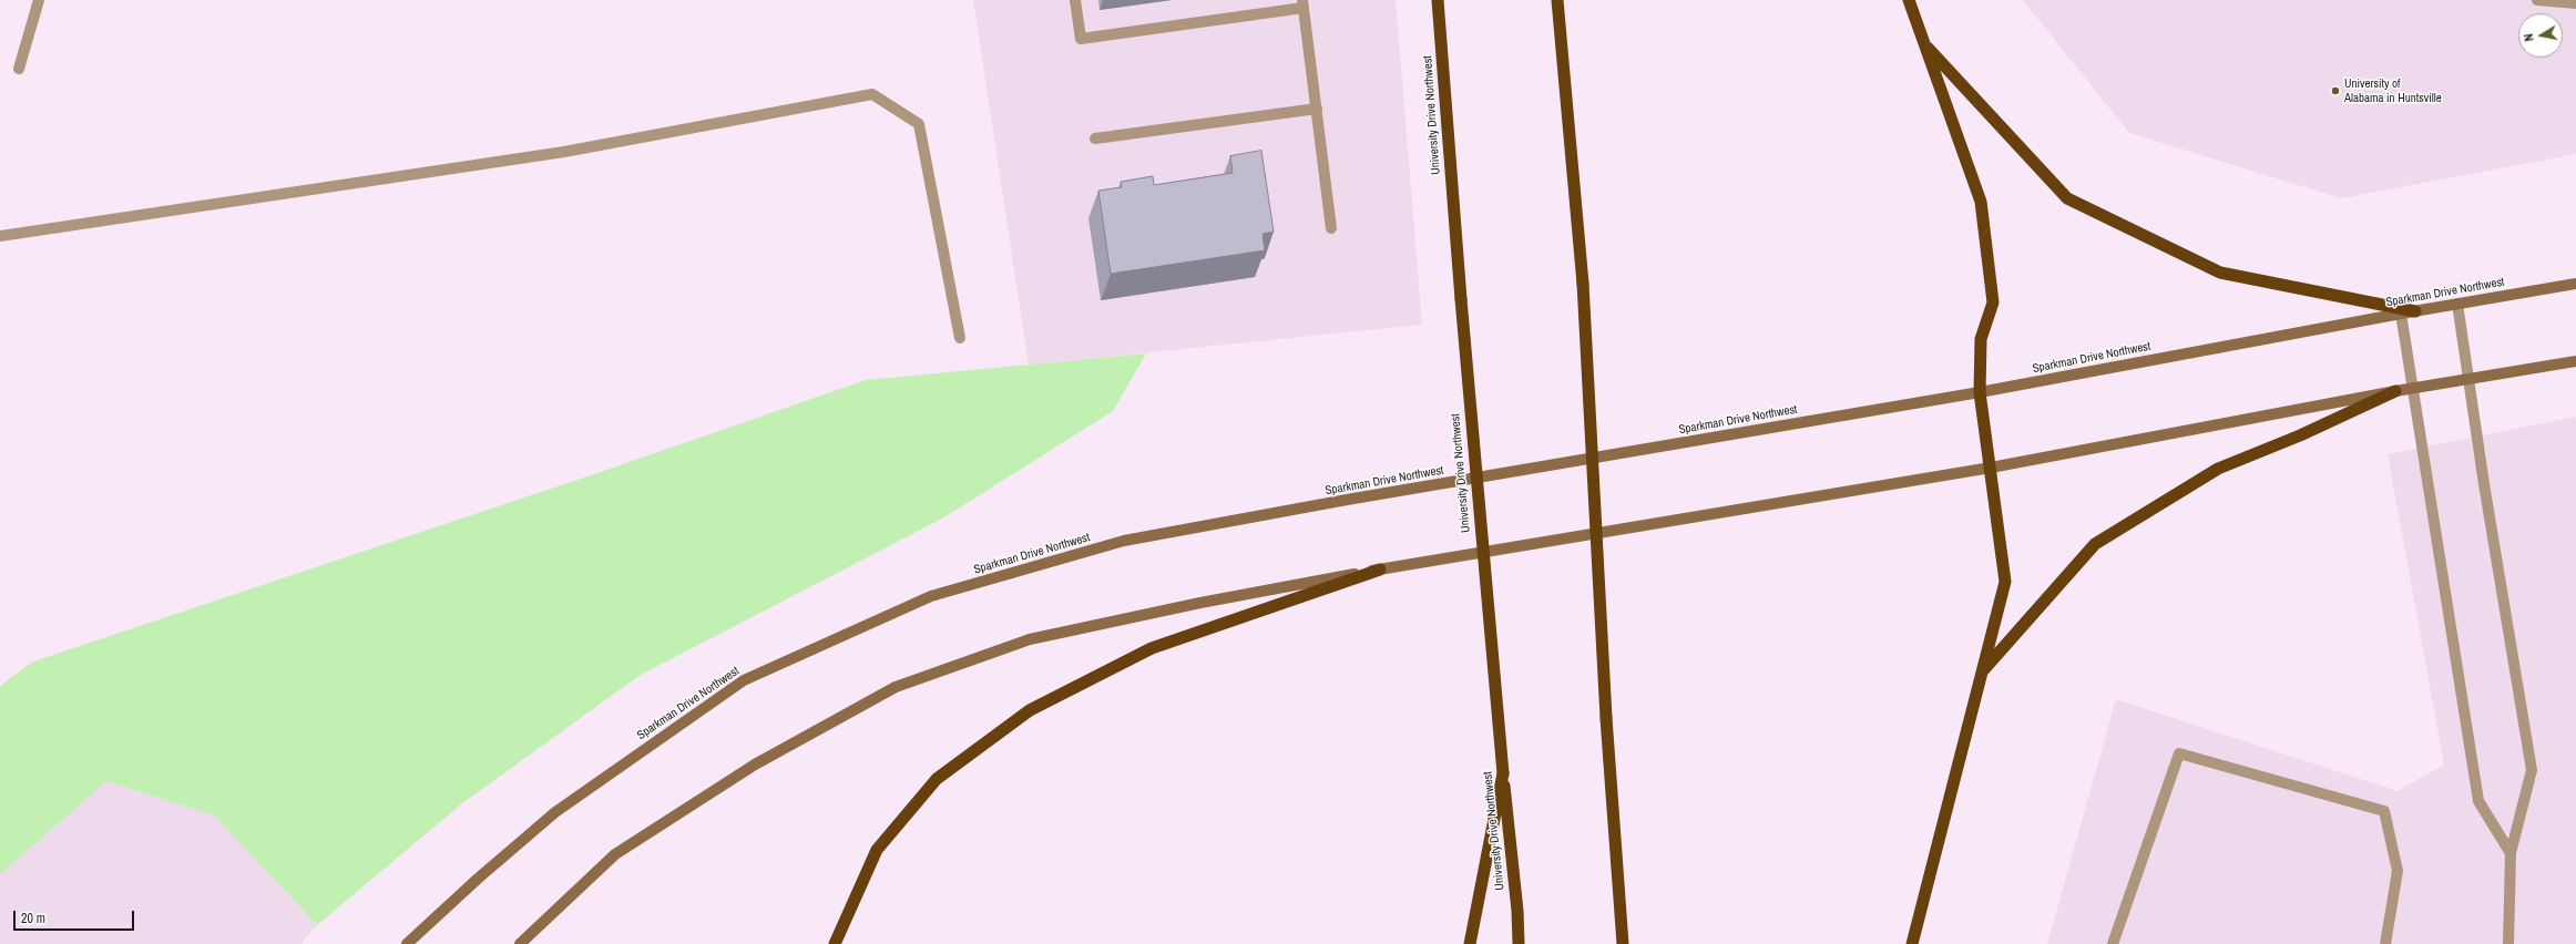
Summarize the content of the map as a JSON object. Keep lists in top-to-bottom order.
{
  "streets": {
    "highway": ["University Drive Northwest"],
    "main road": ["Sparkman Drive Northwest"]
  },
  "places": ["University of Alabama in Huntsville"],
  "scale_bar": "20 m",
  "north": "left"
}
